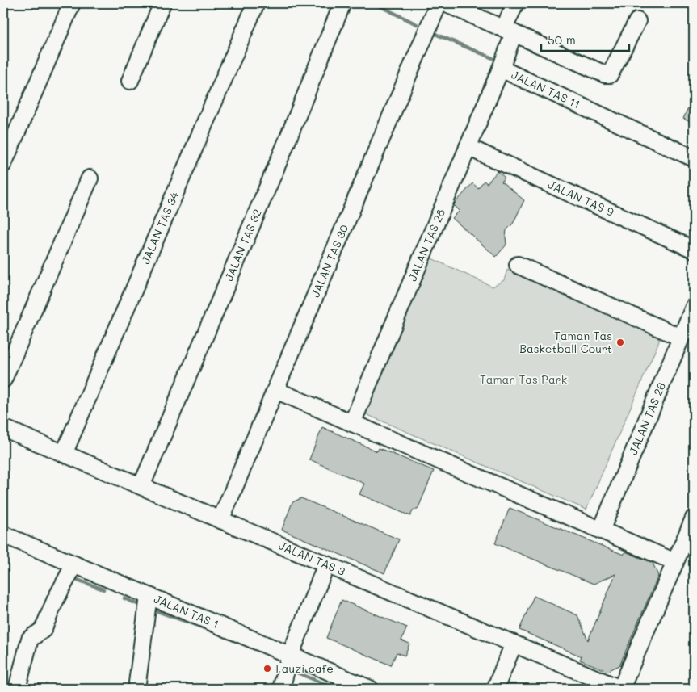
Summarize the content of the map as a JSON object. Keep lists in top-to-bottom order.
{
  "streets": {
    "street": [
      "JALAN TAS 11",
      "JALAN TAS 9",
      "JALAN TAS 34",
      "JALAN TAS 32",
      "JALAN TAS 28",
      "JALAN TAS 30",
      "JALAN TAS 26",
      "JALAN TAS 3",
      "JALAN TAS 1"
    ]
  },
  "crossings": [
    ["JALAN TAS 11", "JALAN TAS 28"],
    ["JALAN TAS 9", "JALAN TAS 28"],
    ["JALAN TAS 34", "JALAN TAS 3"],
    ["JALAN TAS 32", "JALAN TAS 3"],
    ["JALAN TAS 30", "JALAN TAS 3"]
  ],
  "parks": ["Taman Tas Park"],
  "places": ["Taman Tas Basketball Court", "Fauzi cafe"],
  "scale_bar": "50 m"
}
